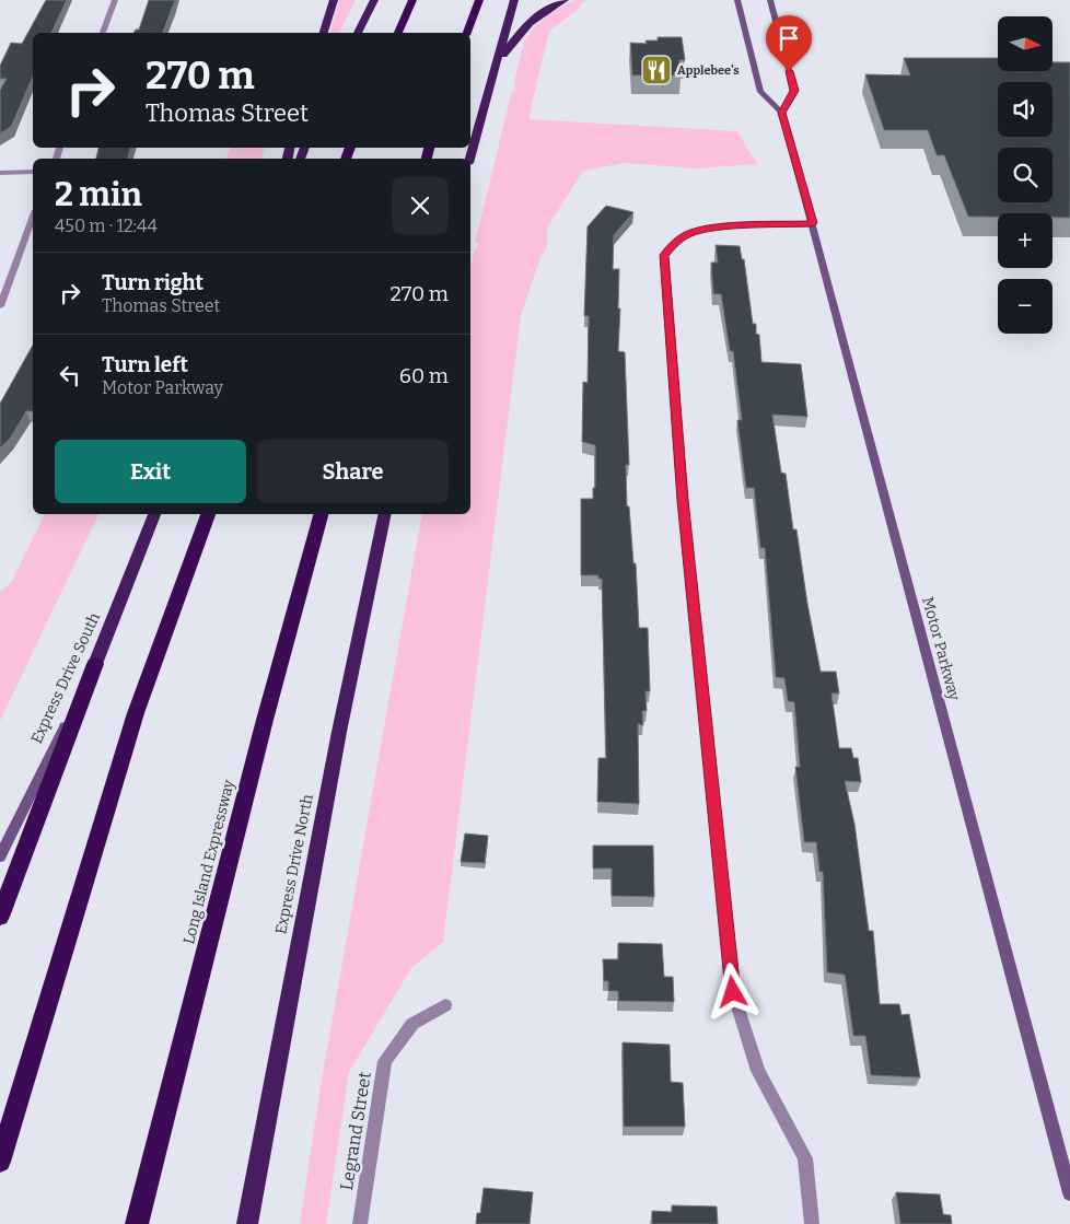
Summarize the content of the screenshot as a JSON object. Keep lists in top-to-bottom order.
{
  "streets": {
    "highway": ["Express Drive South", "Long Island Expressway", "Express Drive North"],
    "main road": ["Motor Parkway"],
    "street": ["Legrand Street"]
  },
  "places": {
    "restaurant": ["Applebee's"]
  },
  "north": "right",
  "page": {
    "map_buttons": ["+", "−"],
    "turn": ["270 m", "Thomas Street"],
    "heading": ["2 min", "450 m · 12:44"],
    "list": [
      {
        "name": "Turn right",
        "note": "Thomas Street",
        "value": "270 m"
      },
      {
        "name": "Turn left",
        "note": "Motor Parkway",
        "value": "60 m"
      }
    ],
    "buttons": ["Exit", "Share"]
  }
}
